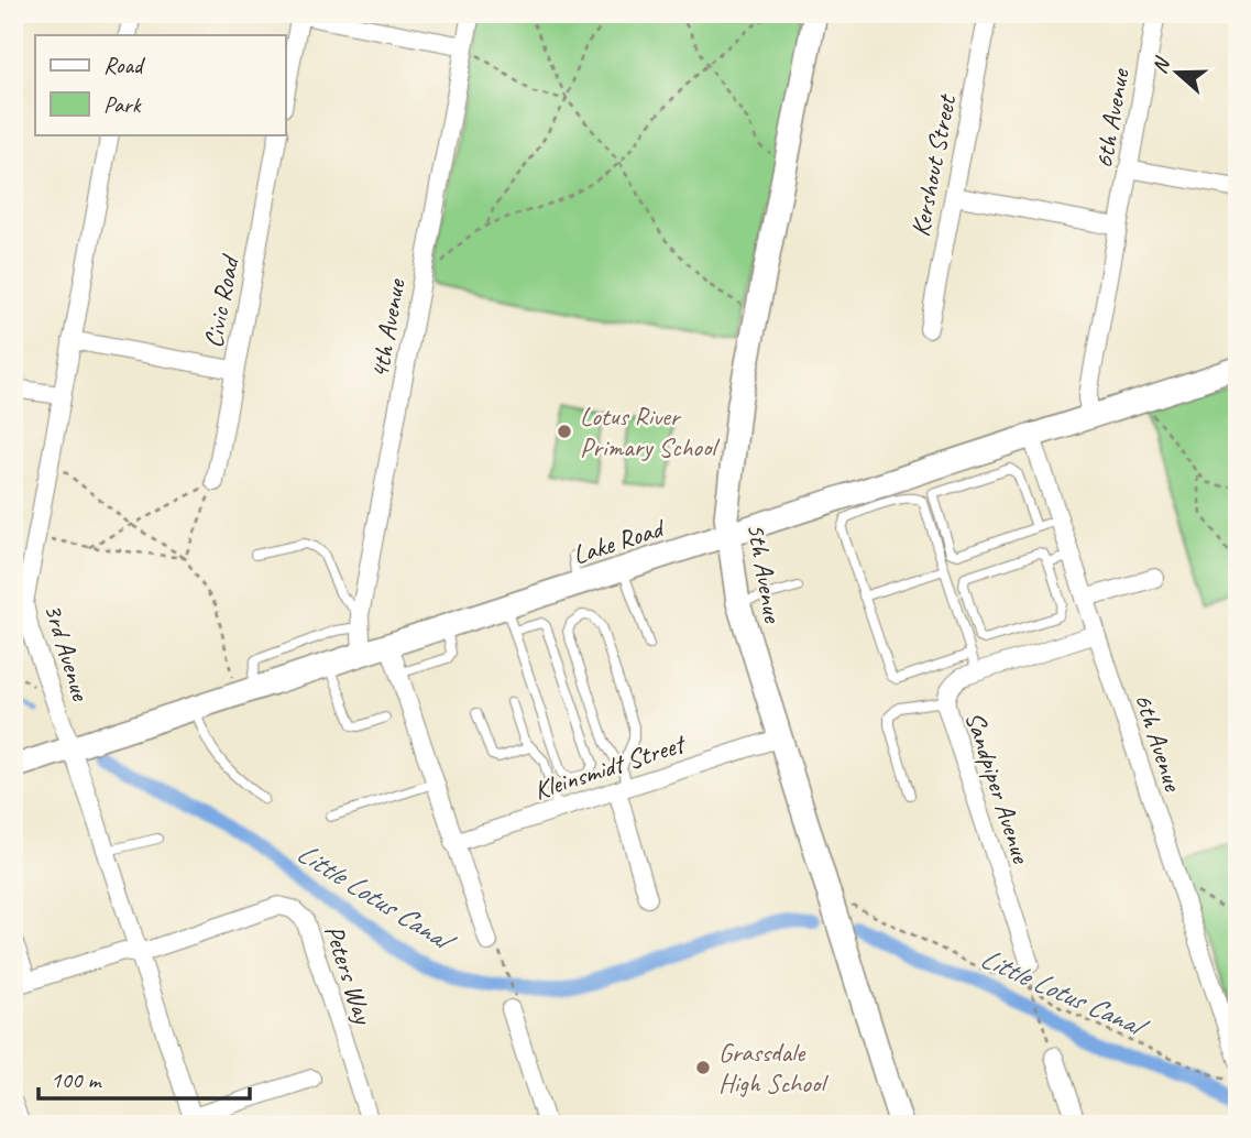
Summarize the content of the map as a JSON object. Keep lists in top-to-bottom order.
{
  "streets": {
    "street": [
      "6th Avenue",
      "Kershout Street",
      "Civic Road",
      "4th Avenue",
      "Lake Road",
      "5th Avenue",
      "3rd Avenue",
      "Kleinsmidt Street",
      "Sandpiper Avenue",
      "Peters Way"
    ]
  },
  "crossings": [
    ["6th Avenue", "Lake Road"],
    ["6th Avenue", "Sandpiper Avenue"],
    ["4th Avenue", "Lake Road"],
    ["Lake Road", "5th Avenue"],
    ["Lake Road", "3rd Avenue"],
    ["5th Avenue", "Kleinsmidt Street"],
    ["3rd Avenue", "Peters Way"]
  ],
  "water": ["Little Lotus Canal"],
  "places": ["Lotus River Primary School", "Grassdale High School"],
  "legend": ["Road", "Park"],
  "scale_bar": "100 m",
  "north": "left"
}
